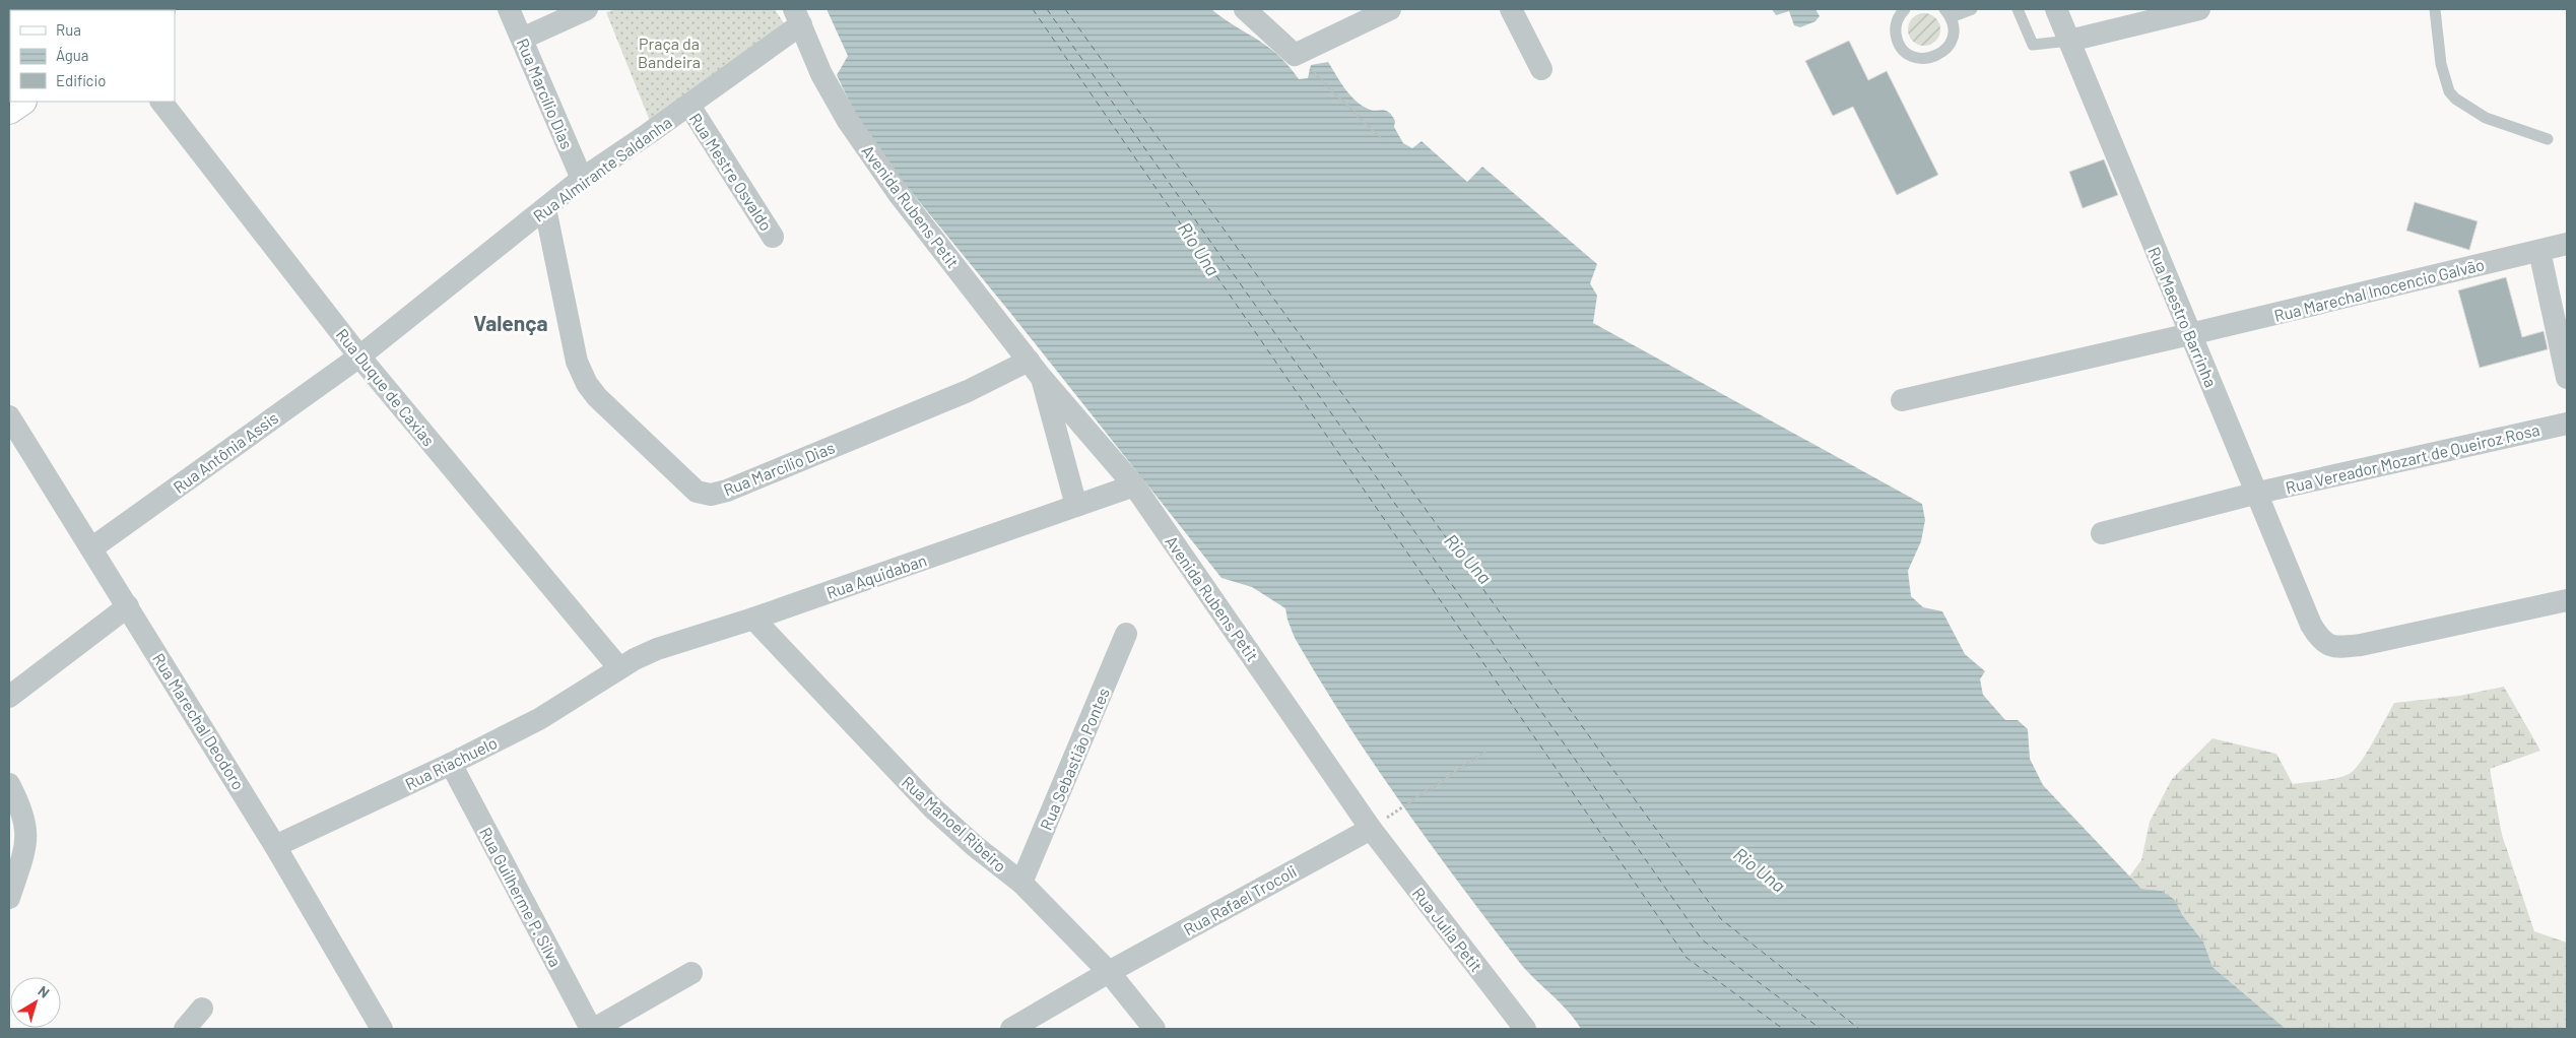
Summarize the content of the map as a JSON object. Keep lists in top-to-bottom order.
{
  "streets": {
    "street": [
      "Rua Marcílio Dias",
      "Rua Almirante Saldanha",
      "Rua Mestre Osvaldo",
      "Avenida Rubens Petit",
      "Rua Marechal Inocencio Galvão",
      "Rua Maestro Barrinha",
      "Rua Duque de Caxias",
      "Rua Antônia Assis",
      "Rua Vereador Mozart de Queiroz Rosa",
      "Rua Aquidaban",
      "Rua Marechal Deodoro",
      "Rua Sebastião Pontes",
      "Rua Riachuelo",
      "Rua Manoel Ribeiro",
      "Rua Guilherme P. Silva",
      "Rua Rafael Trocoli",
      "Rua Julia Petit"
    ]
  },
  "crossings": [
    ["Rua Marcílio Dias", "Rua Almirante Saldanha"],
    ["Rua Marcílio Dias", "Avenida Rubens Petit"],
    ["Rua Almirante Saldanha", "Rua Mestre Osvaldo"],
    ["Rua Almirante Saldanha", "Avenida Rubens Petit"],
    ["Rua Almirante Saldanha", "Rua Duque de Caxias"],
    ["Rua Almirante Saldanha", "Rua Antônia Assis"],
    ["Avenida Rubens Petit", "Rua Aquidaban"],
    ["Avenida Rubens Petit", "Rua Rafael Trocoli"],
    ["Avenida Rubens Petit", "Rua Julia Petit"],
    ["Rua Marechal Inocencio Galvão", "Rua Maestro Barrinha"],
    ["Rua Maestro Barrinha", "Rua Vereador Mozart de Queiroz Rosa"],
    ["Rua Duque de Caxias", "Rua Antônia Assis"],
    ["Rua Duque de Caxias", "Rua Aquidaban"],
    ["Rua Duque de Caxias", "Rua Riachuelo"],
    ["Rua Antônia Assis", "Rua Marechal Deodoro"],
    ["Rua Aquidaban", "Rua Riachuelo"],
    ["Rua Aquidaban", "Rua Manoel Ribeiro"],
    ["Rua Marechal Deodoro", "Rua Riachuelo"],
    ["Rua Sebastião Pontes", "Rua Manoel Ribeiro"],
    ["Rua Riachuelo", "Rua Guilherme P. Silva"],
    ["Rua Manoel Ribeiro", "Rua Rafael Trocoli"],
    ["Rua Rafael Trocoli", "Rua Julia Petit"]
  ],
  "districts": ["Valença"],
  "water": ["Rio Una"],
  "parks": ["Praça da Bandeira"],
  "legend": ["Rua", "Água", "Edifício"],
  "north": "top right"
}
